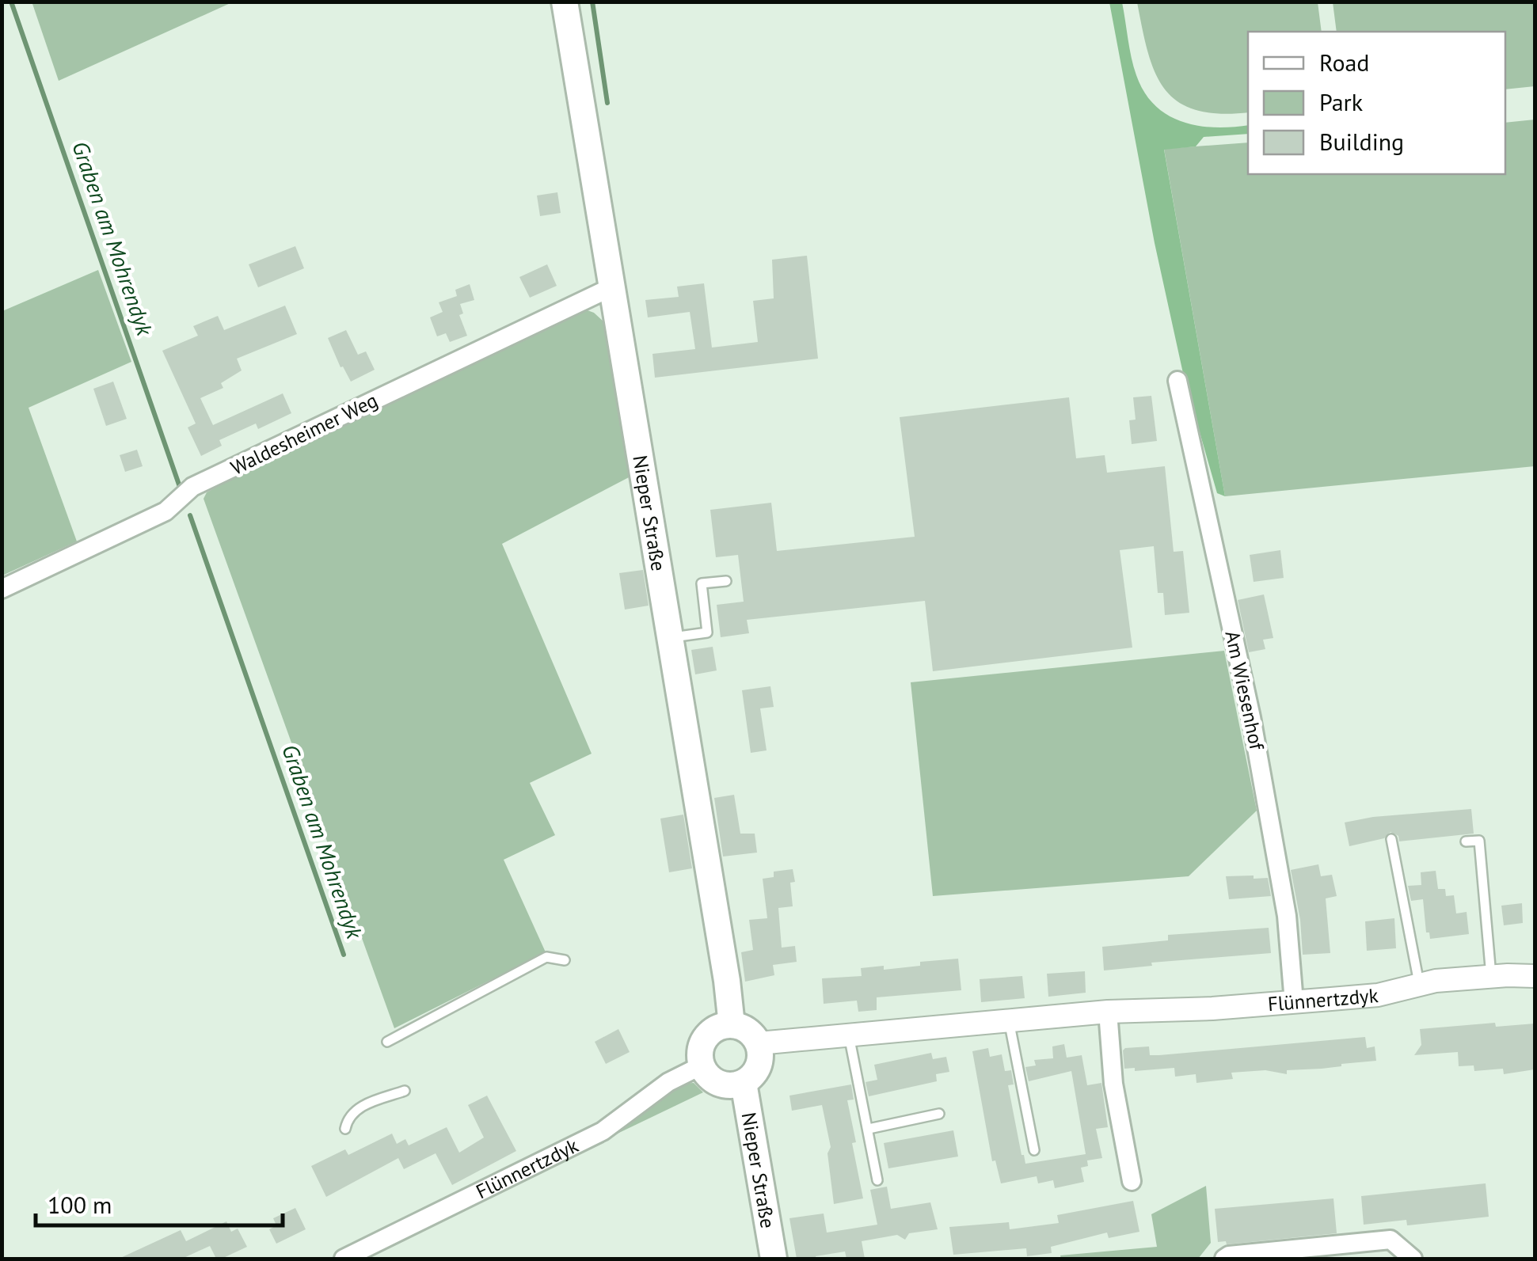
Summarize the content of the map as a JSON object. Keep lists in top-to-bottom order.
{
  "streets": {
    "main road": ["Nieper Straße"],
    "street": ["Waldesheimer Weg", "Am Wiesenhof", "Flünnertzdyk"]
  },
  "crossings": [
    ["Waldesheimer Weg", "Nieper Straße"],
    ["Nieper Straße", "Flünnertzdyk"],
    ["Am Wiesenhof", "Flünnertzdyk"]
  ],
  "water": ["Graben am Mohrendyk"],
  "legend": ["Road", "Park", "Building"],
  "scale_bar": "100 m"
}
